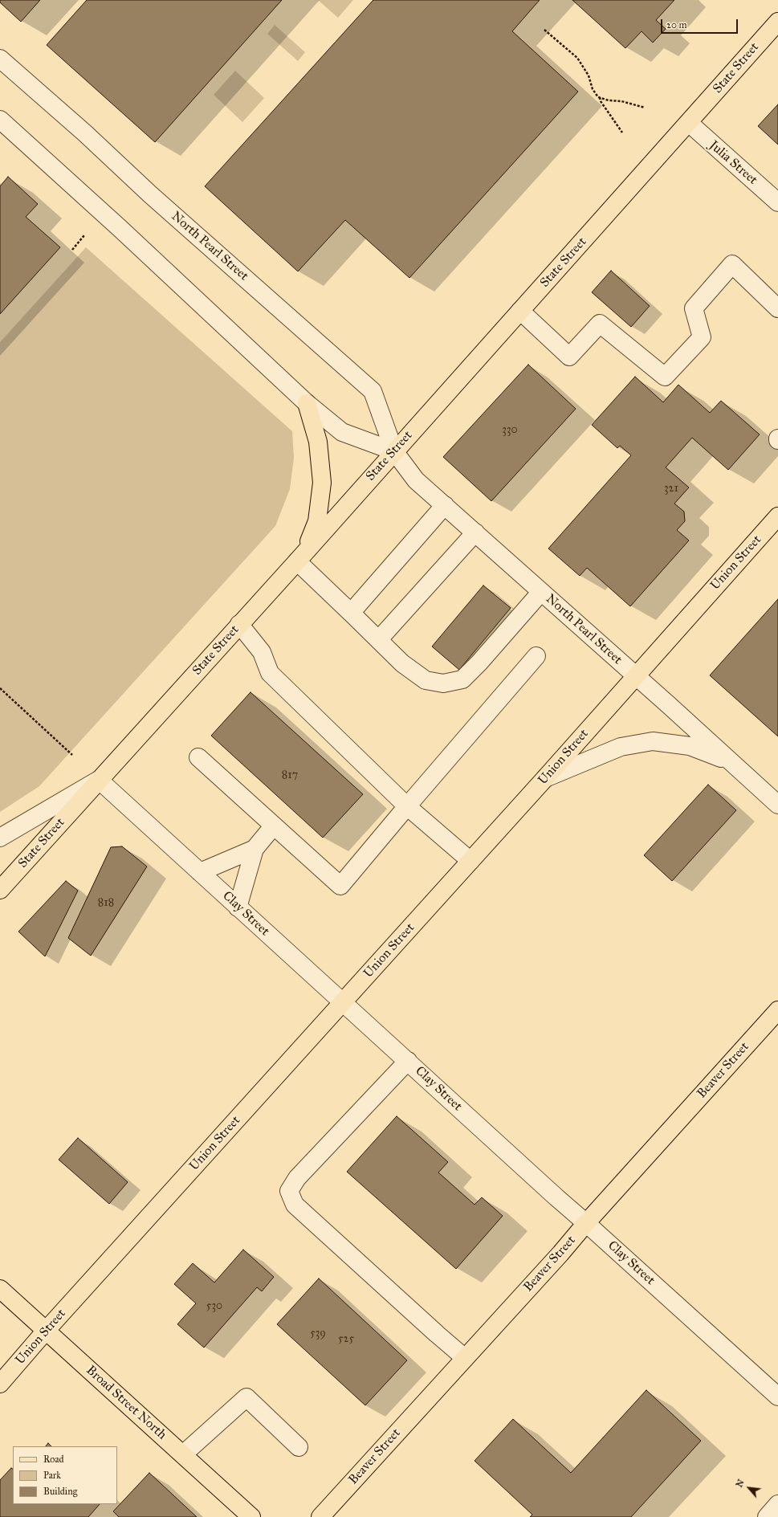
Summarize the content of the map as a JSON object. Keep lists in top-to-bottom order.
{
  "streets": {
    "main road": [
      "State Street",
      "Union Street",
      "Beaver Street",
      "Broad Street North"
    ],
    "street": ["Julia Street", "North Pearl Street", "Clay Street"]
  },
  "crossings": [
    ["State Street", "Julia Street"],
    ["State Street", "North Pearl Street"],
    ["State Street", "Clay Street"],
    ["North Pearl Street", "Union Street"],
    ["Union Street", "Clay Street"],
    ["Union Street", "Broad Street North"],
    ["Clay Street", "Beaver Street"]
  ],
  "house_numbers": [
    "330",
    "321",
    "817",
    "818",
    "530",
    "539",
    "525"
  ],
  "legend": ["Road", "Park", "Building"],
  "scale_bar": "20 m",
  "north": "top left"
}
